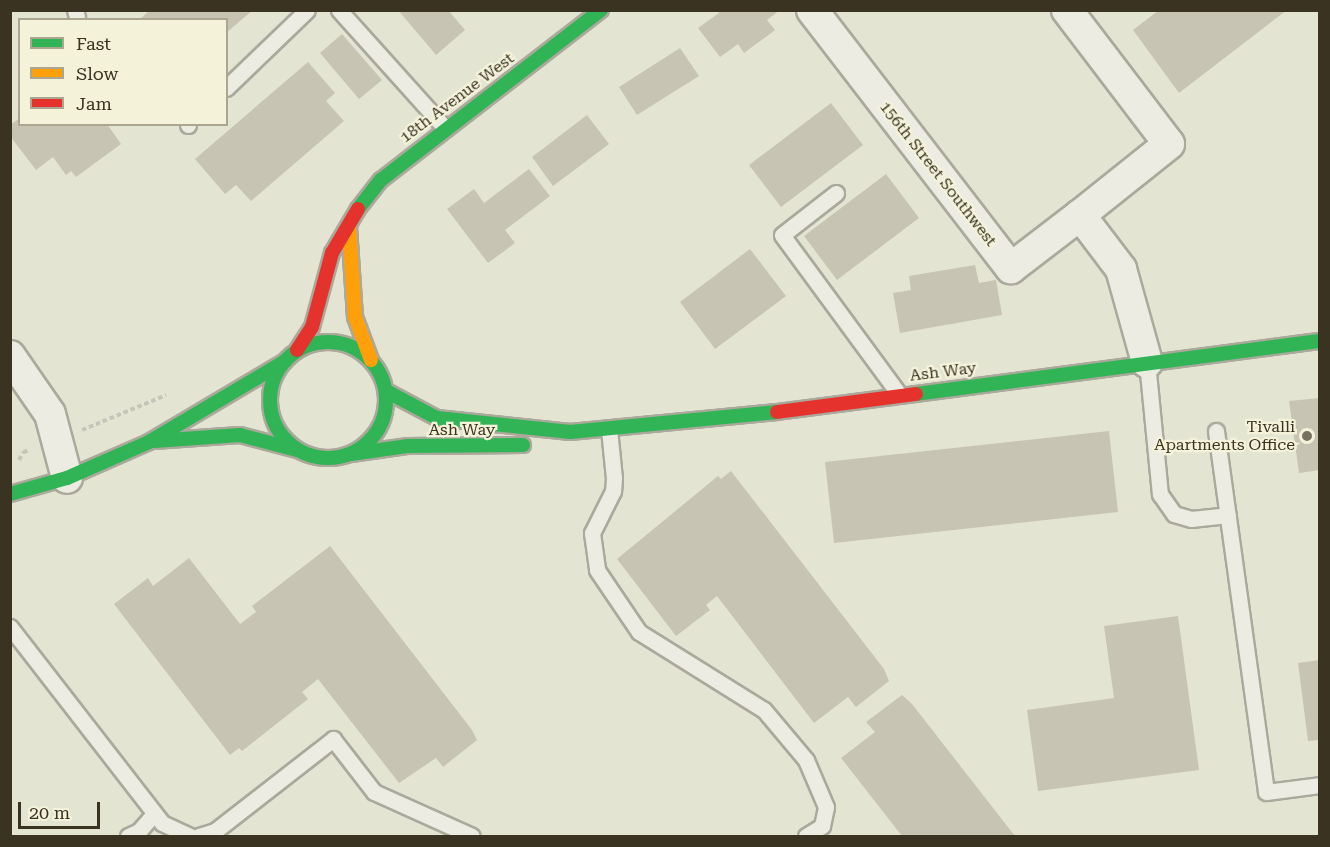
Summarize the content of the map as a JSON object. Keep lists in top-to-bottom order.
{
  "streets": {
    "street": ["18th Avenue West", "156th Street Southwest", "Ash Way"]
  },
  "crossings": [
    ["18th Avenue West", "Ash Way"]
  ],
  "places": ["Tivalli Apartments Office"],
  "legend": ["Fast", "Slow", "Jam"],
  "scale_bar": "20 m"
}
